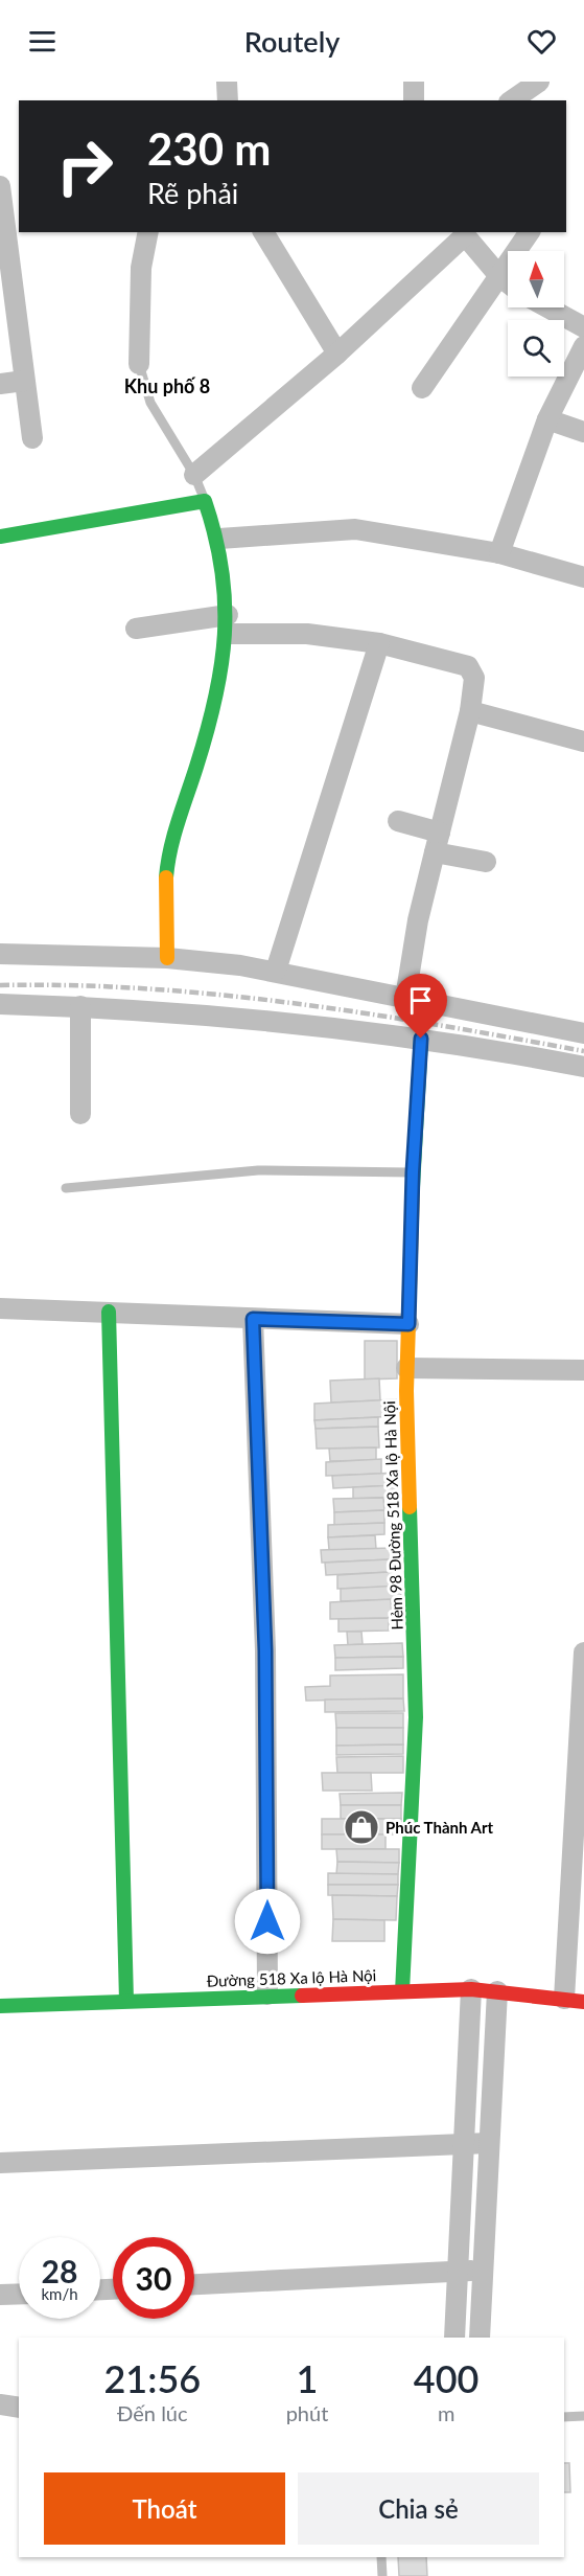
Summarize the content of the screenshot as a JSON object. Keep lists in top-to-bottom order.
{
  "streets": {
    "street": ["Hẻm 98 Đường 518 Xa lộ Hà Nội", "Đường 518 Xa lộ Hà Nội"]
  },
  "crossings": [
    ["Hẻm 98 Đường 518 Xa lộ Hà Nội", "Đường 518 Xa lộ Hà Nội"]
  ],
  "districts": ["Khu phố 8"],
  "places": {
    "shop": ["Phúc Thành Art"]
  },
  "north": "top",
  "page": {
    "header": "Routely",
    "turn": ["230 m", "Rẽ phải"],
    "speed": "28 km/h",
    "limit": "30",
    "eta": [
      "21:56",
      "Đến lúc",
      "1",
      "phút",
      "400",
      "m"
    ],
    "buttons": ["Thoát", "Chia sẻ"]
  }
}
